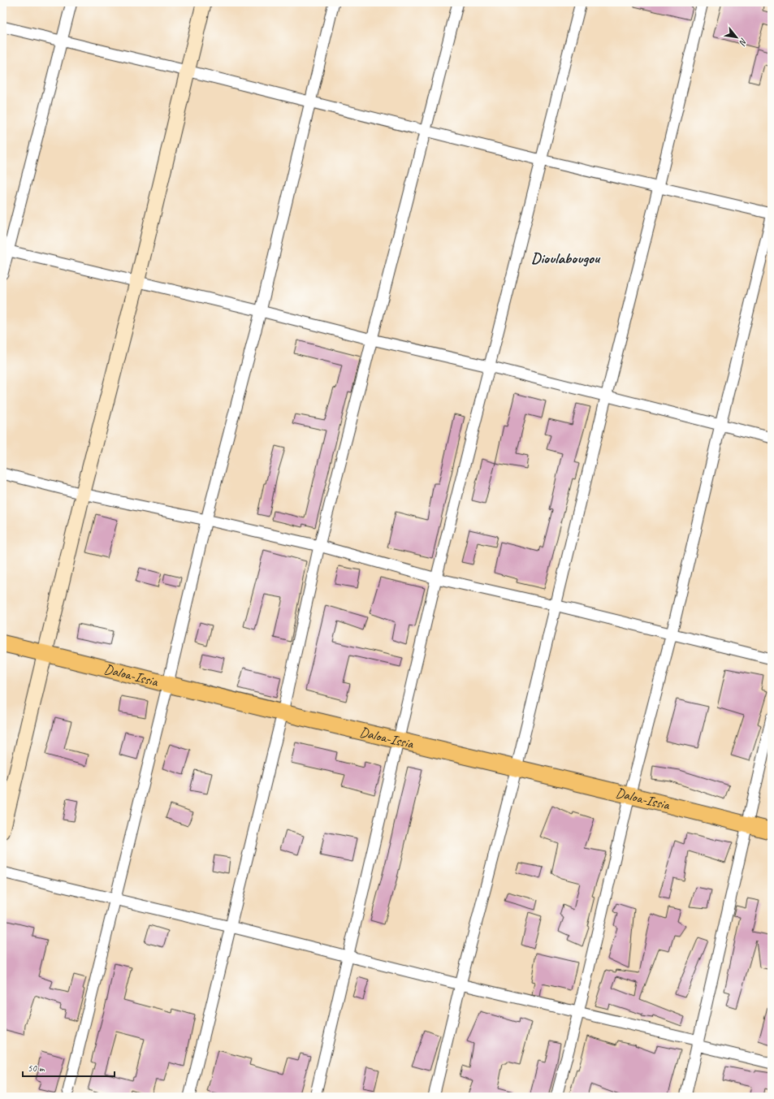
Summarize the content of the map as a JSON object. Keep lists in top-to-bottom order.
{
  "streets": {
    "main road": ["Daloa-Issia"]
  },
  "districts": ["Dioulabougou"],
  "scale_bar": "50 m",
  "north": "bottom right"
}
